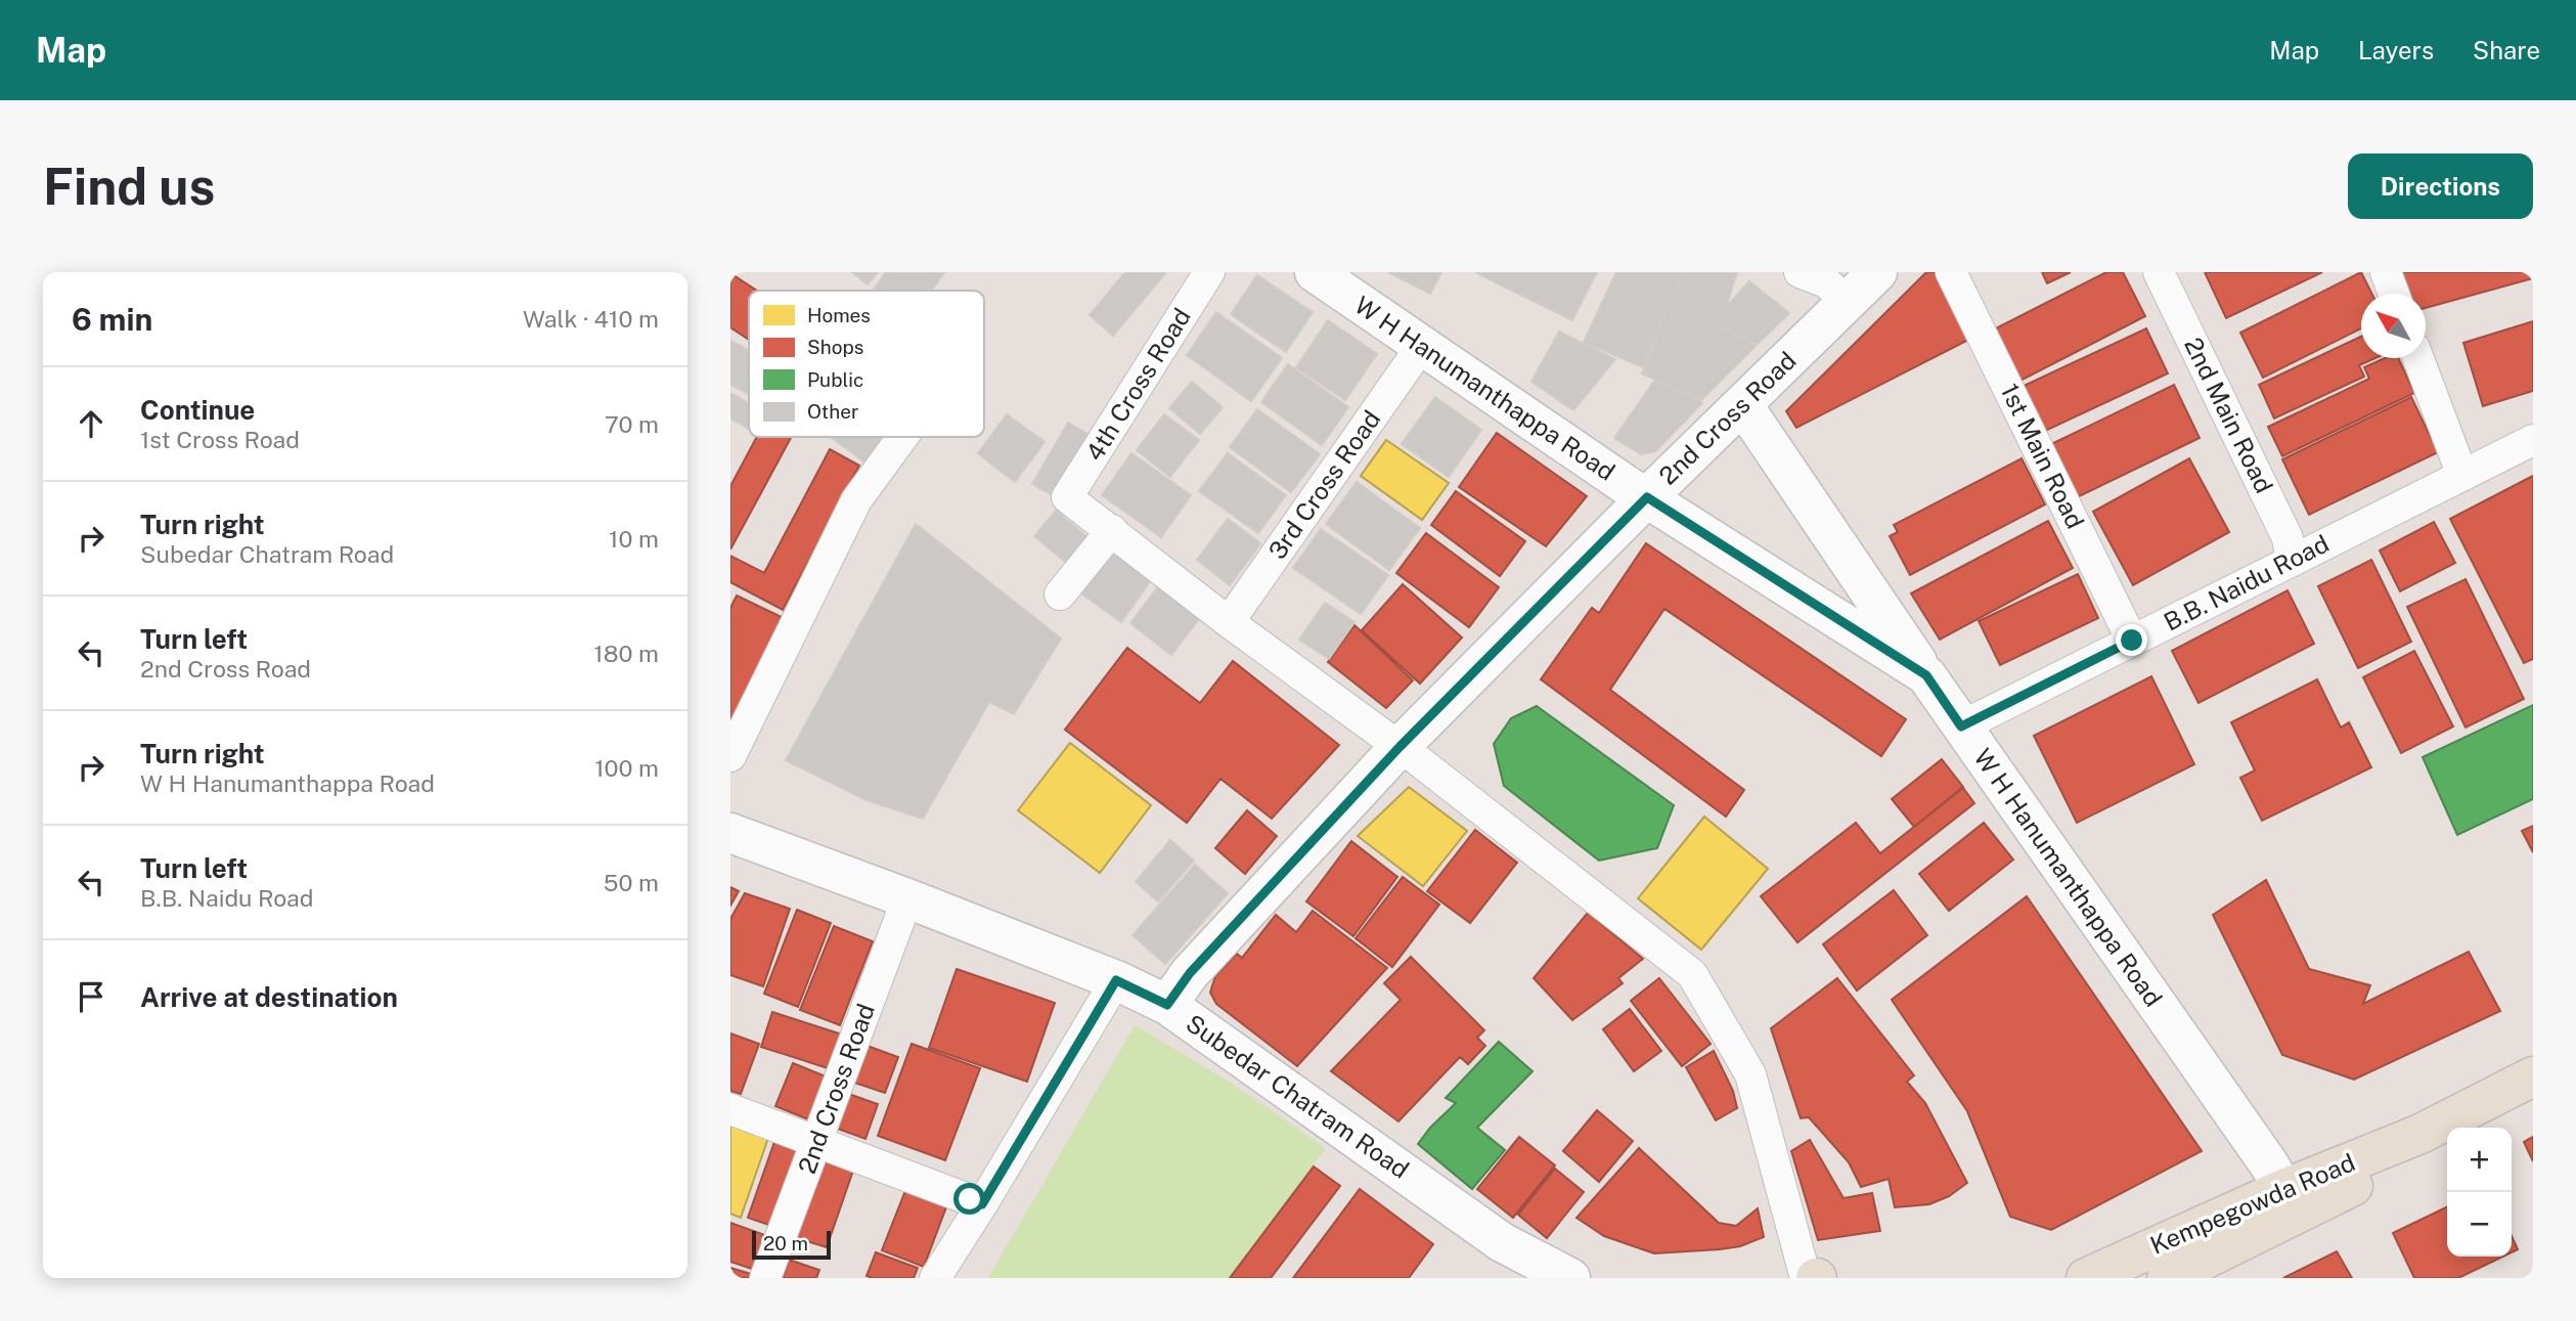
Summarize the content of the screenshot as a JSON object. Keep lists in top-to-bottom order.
{
  "streets": {
    "main road": ["Kempegowda Road"],
    "street": [
      "4th Cross Road",
      "W H Hanumanthappa Road",
      "2nd Main Road",
      "2nd Cross Road",
      "1st Main Road",
      "3rd Cross Road",
      "B.B. Naidu Road",
      "Subedar Chatram Road"
    ]
  },
  "crossings": [
    ["W H Hanumanthappa Road", "2nd Cross Road"],
    ["W H Hanumanthappa Road", "3rd Cross Road"],
    ["W H Hanumanthappa Road", "B.B. Naidu Road"],
    ["W H Hanumanthappa Road", "Kempegowda Road"],
    ["2nd Main Road", "B.B. Naidu Road"],
    ["2nd Cross Road", "Subedar Chatram Road"],
    ["1st Main Road", "B.B. Naidu Road"]
  ],
  "legend": [
    "Homes",
    "Shops",
    "Public",
    "Other"
  ],
  "scale_bar": "20 m",
  "north": "top left",
  "page": {
    "header": "Map",
    "nav": ["Map", "Layers", "Share"],
    "buttons": "Directions",
    "title": "Find us",
    "heading": ["6 min", "Walk · 410 m"],
    "list": [
      ["Continue", "1st Cross Road", "70 m"],
      ["Turn right", "Subedar Chatram Road", "10 m"],
      ["Turn left", "2nd Cross Road", "180 m"],
      ["Turn right", "W H Hanumanthappa Road", "100 m"],
      ["Turn left", "B.B. Naidu Road", "50 m"],
      "Arrive at destination"
    ],
    "map_buttons": ["+", "−"],
    "scale": "20 m"
  }
}
